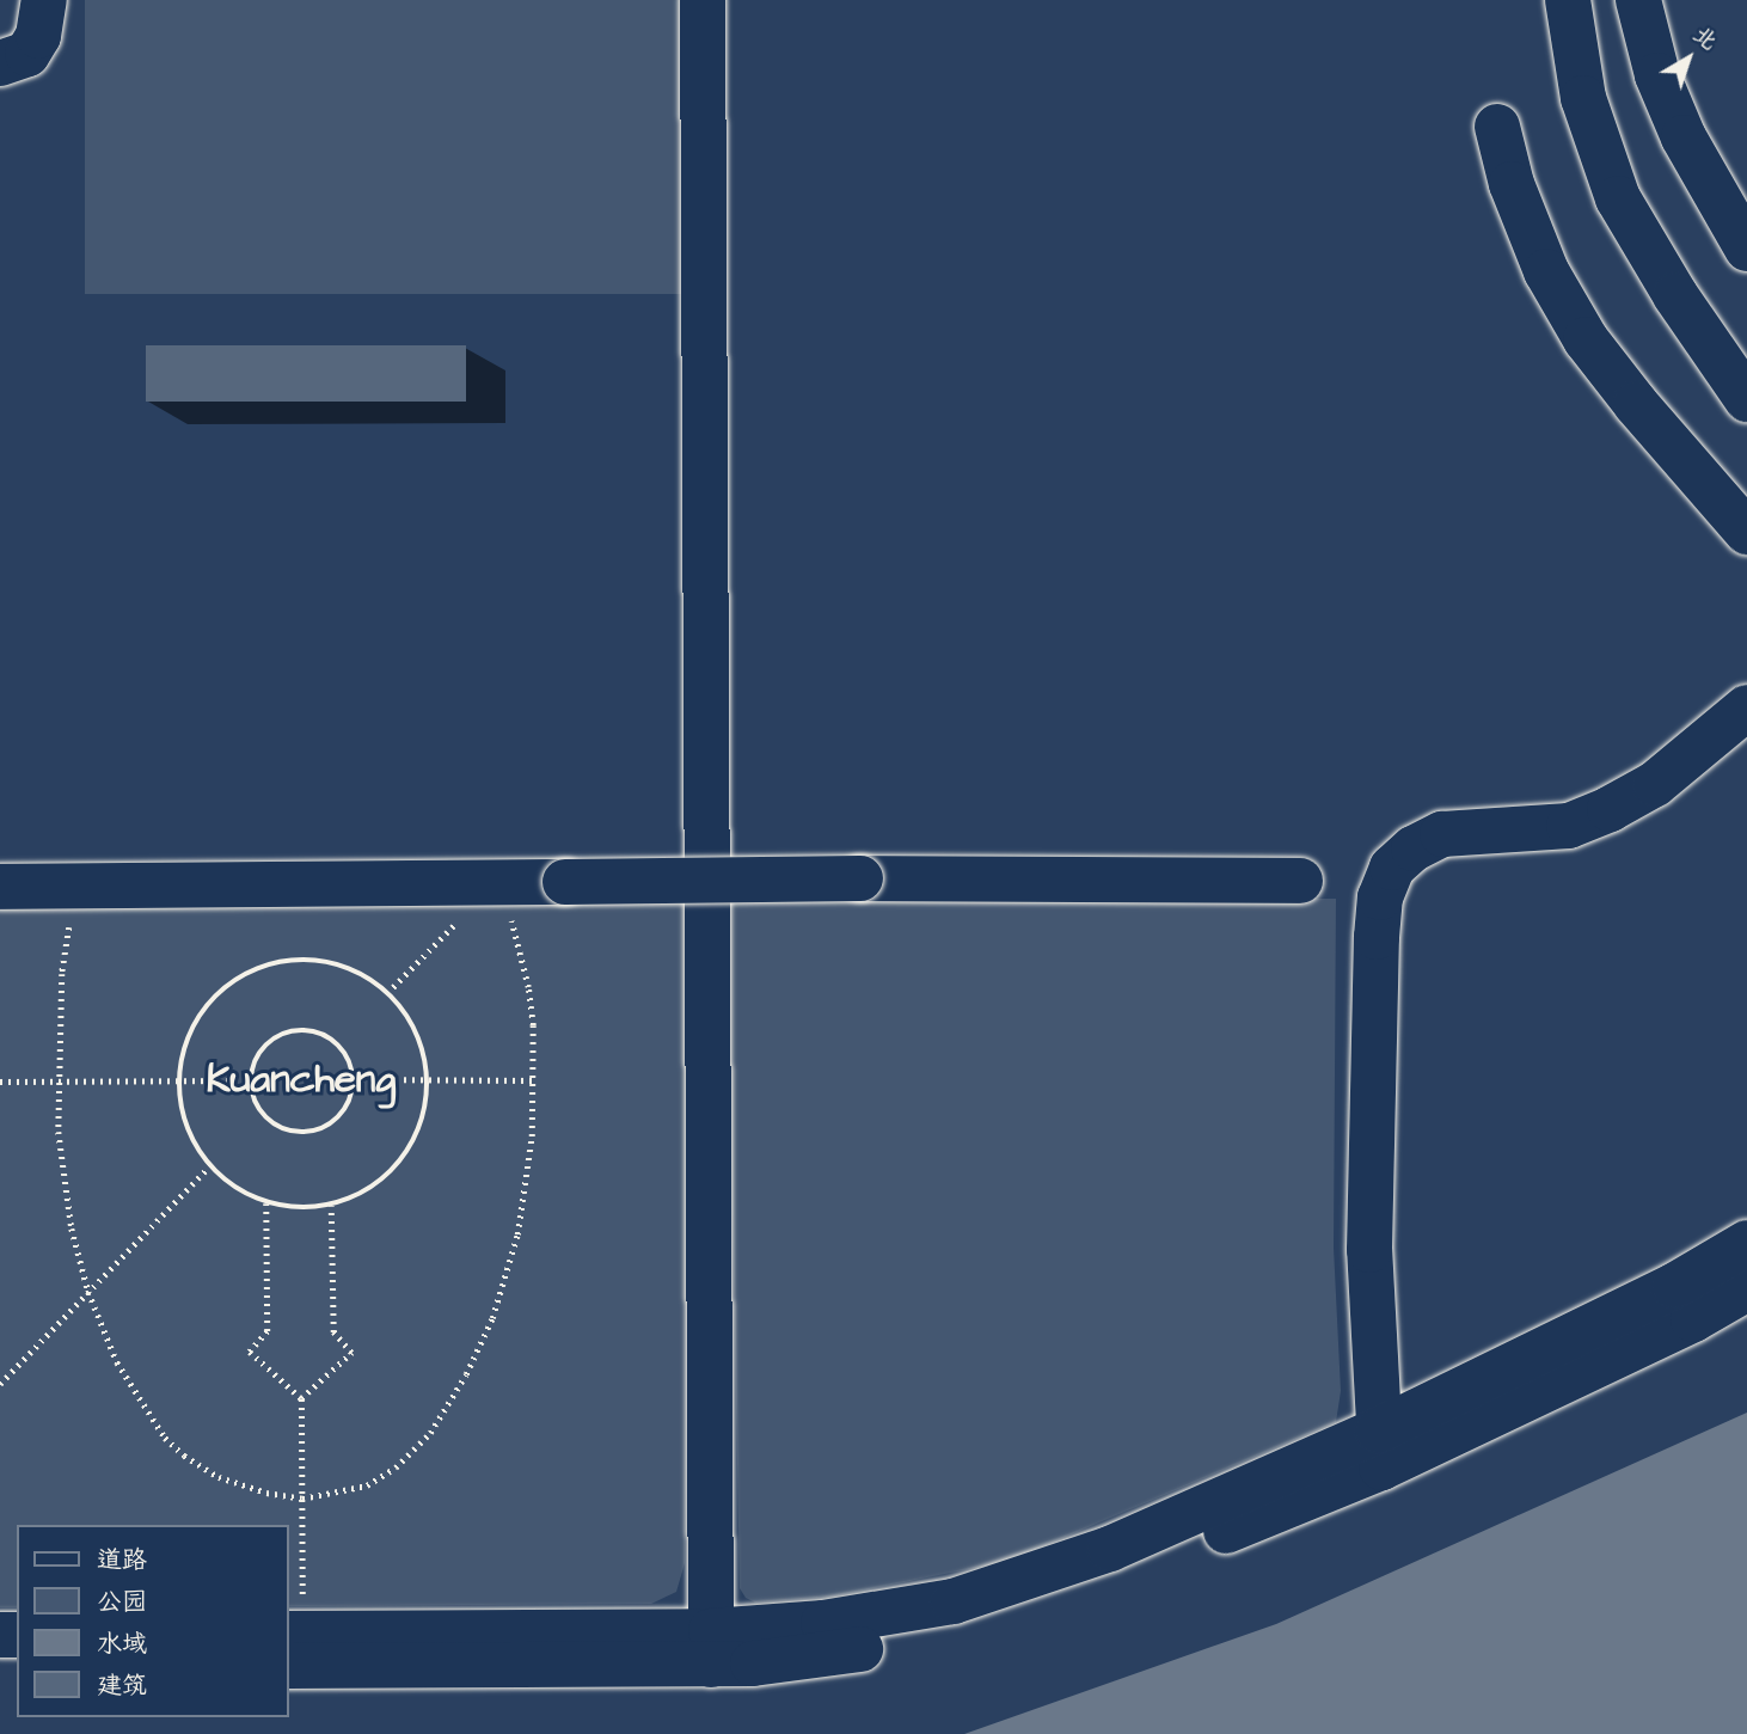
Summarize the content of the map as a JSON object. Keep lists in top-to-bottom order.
{
  "districts": ["Kuancheng"],
  "legend": [
    "道路",
    "公园",
    "水域",
    "建筑"
  ],
  "north": "top right"
}
